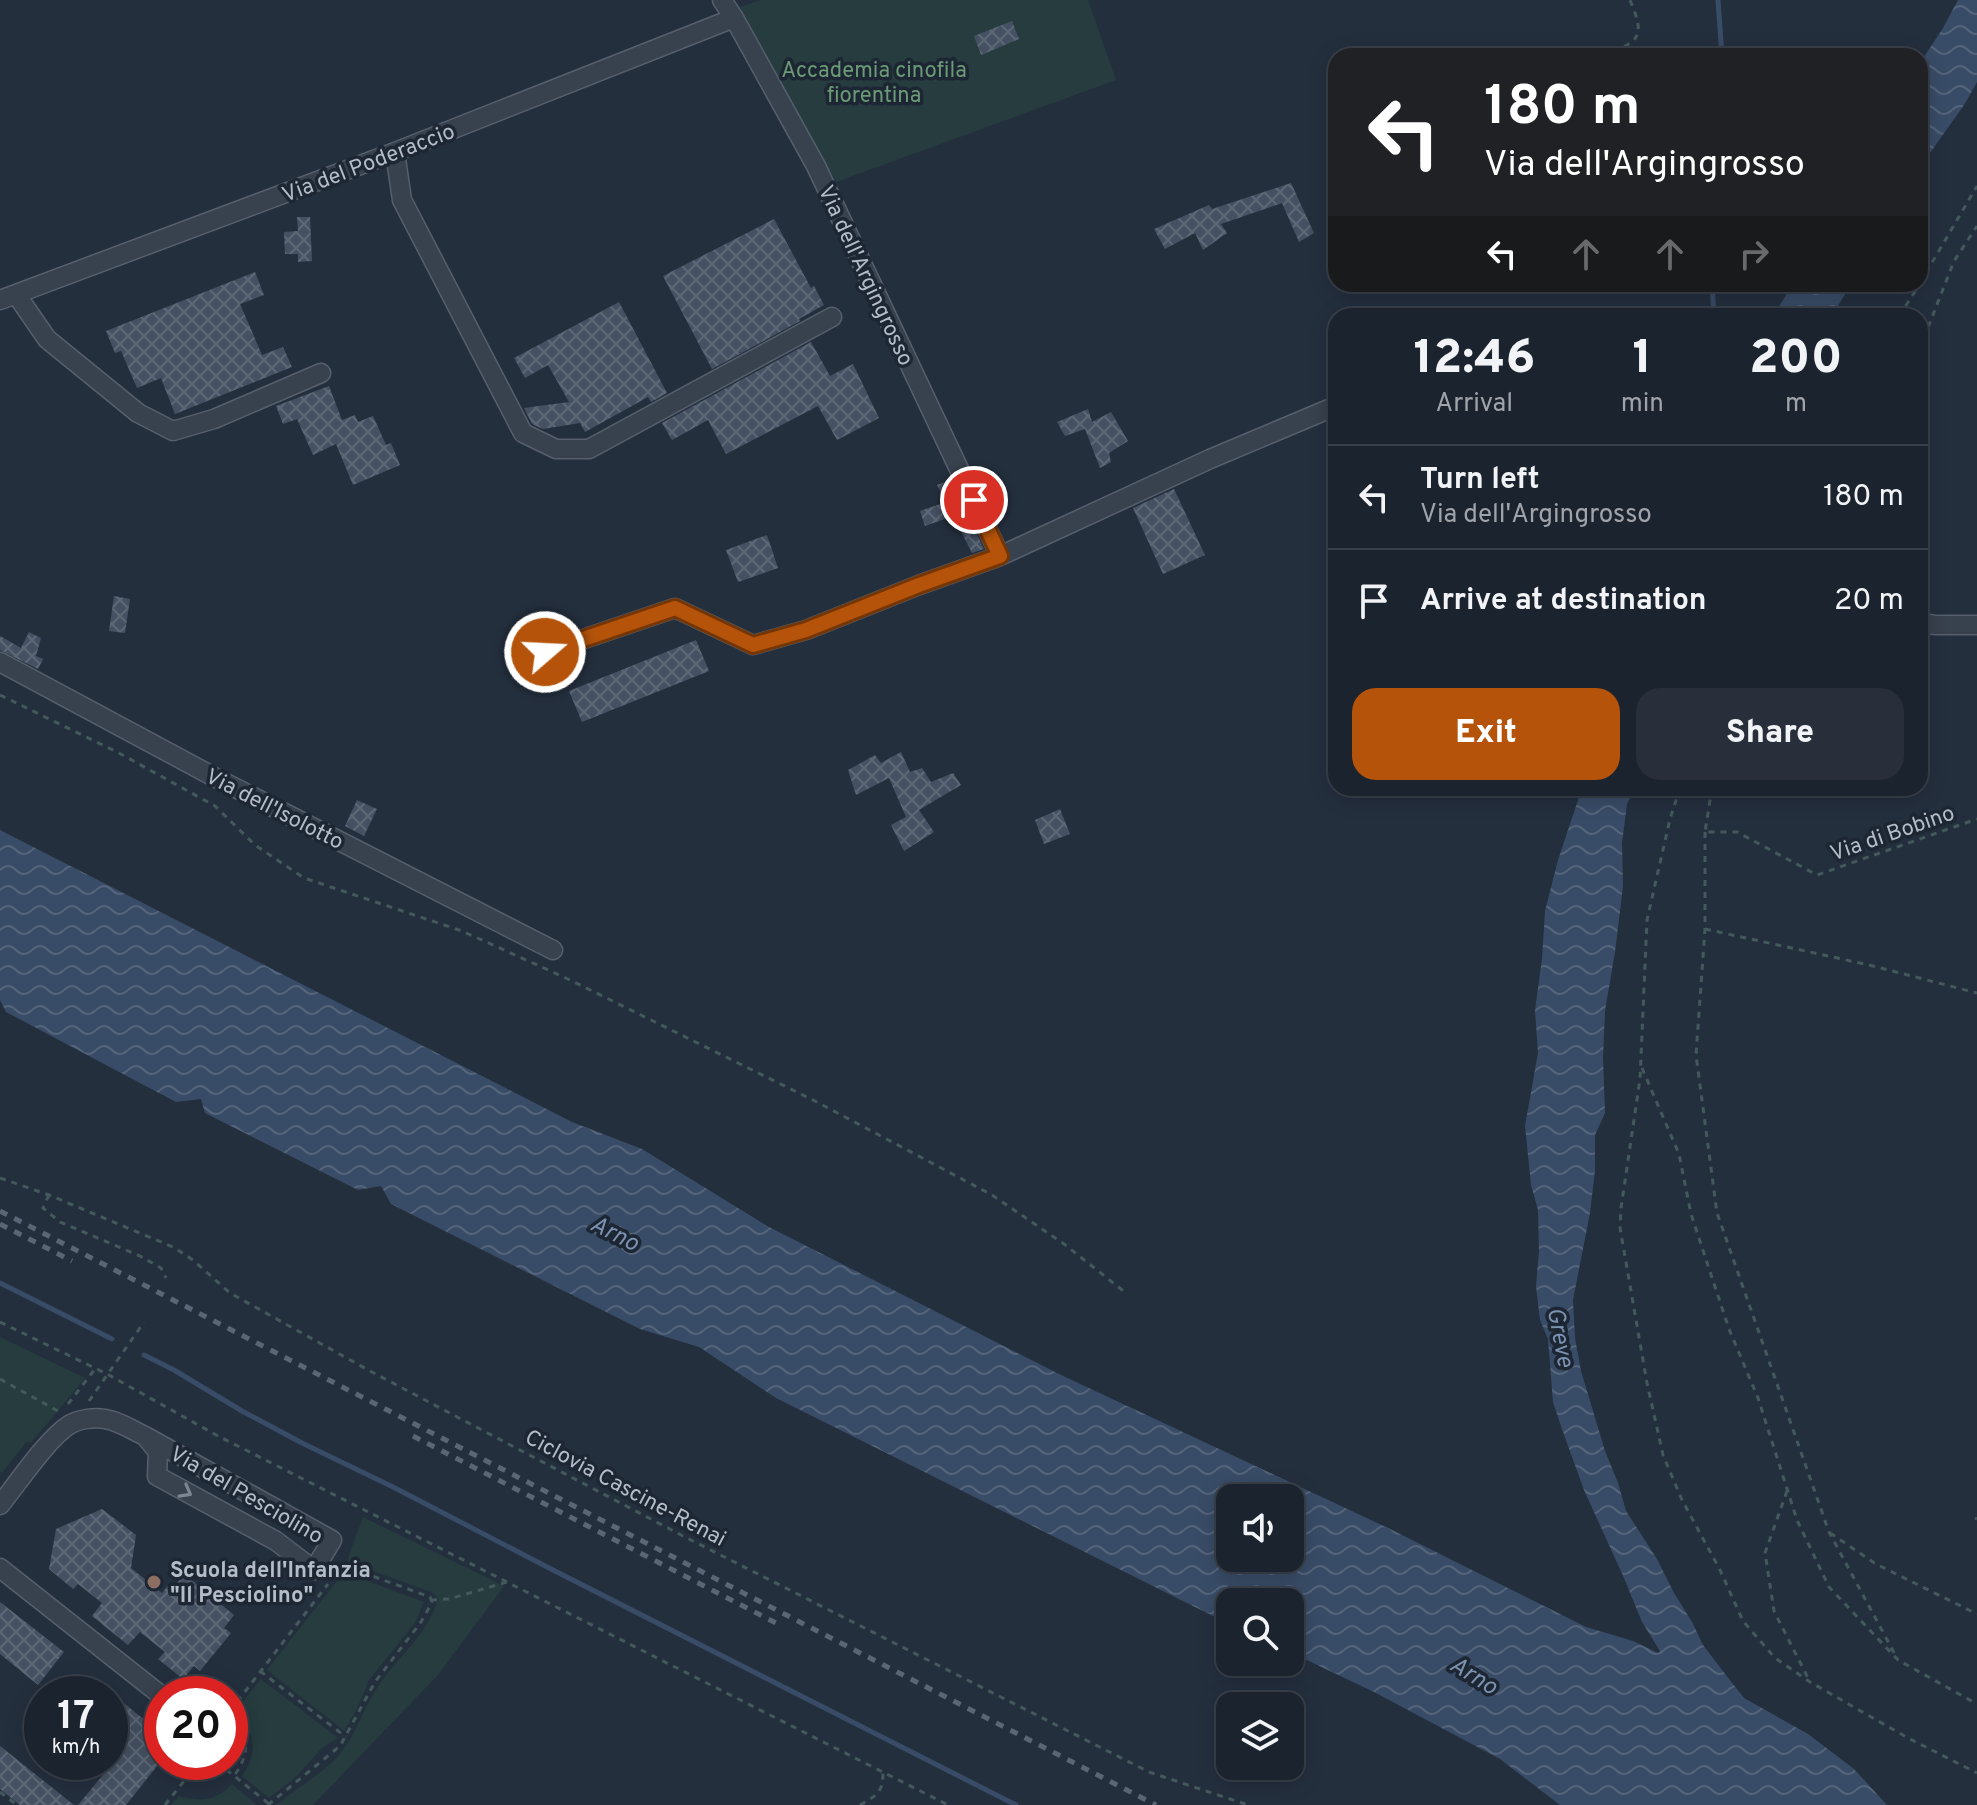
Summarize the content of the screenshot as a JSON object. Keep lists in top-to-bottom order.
{
  "streets": {
    "street": [
      "Via del Poderaccio",
      "Via dell'Argingrosso",
      "Via dell'Isolotto",
      "Via del Pesciolino"
    ],
    "path": ["Via di Bobino", "Ciclovia Cascine-Renai"]
  },
  "crossings": [
    ["Via del Poderaccio", "Via dell'Argingrosso"]
  ],
  "water": ["Arno", "Greve"],
  "parks": ["Accademia cinofila fiorentina"],
  "places": ["Scuola dell'Infanzia \"Il Pesciolino\""],
  "page": {
    "turn": ["180 m", "Via dell'Argingrosso"],
    "eta": [
      "12:46",
      "Arrival",
      "1",
      "min",
      "200",
      "m"
    ],
    "list": [
      {
        "name": "Turn left",
        "note": "Via dell'Argingrosso",
        "value": "180 m"
      },
      {
        "name": "Arrive at destination",
        "value": "20 m"
      }
    ],
    "buttons": ["Exit", "Share"],
    "speed": "17 km/h",
    "limit": "20"
  }
}
